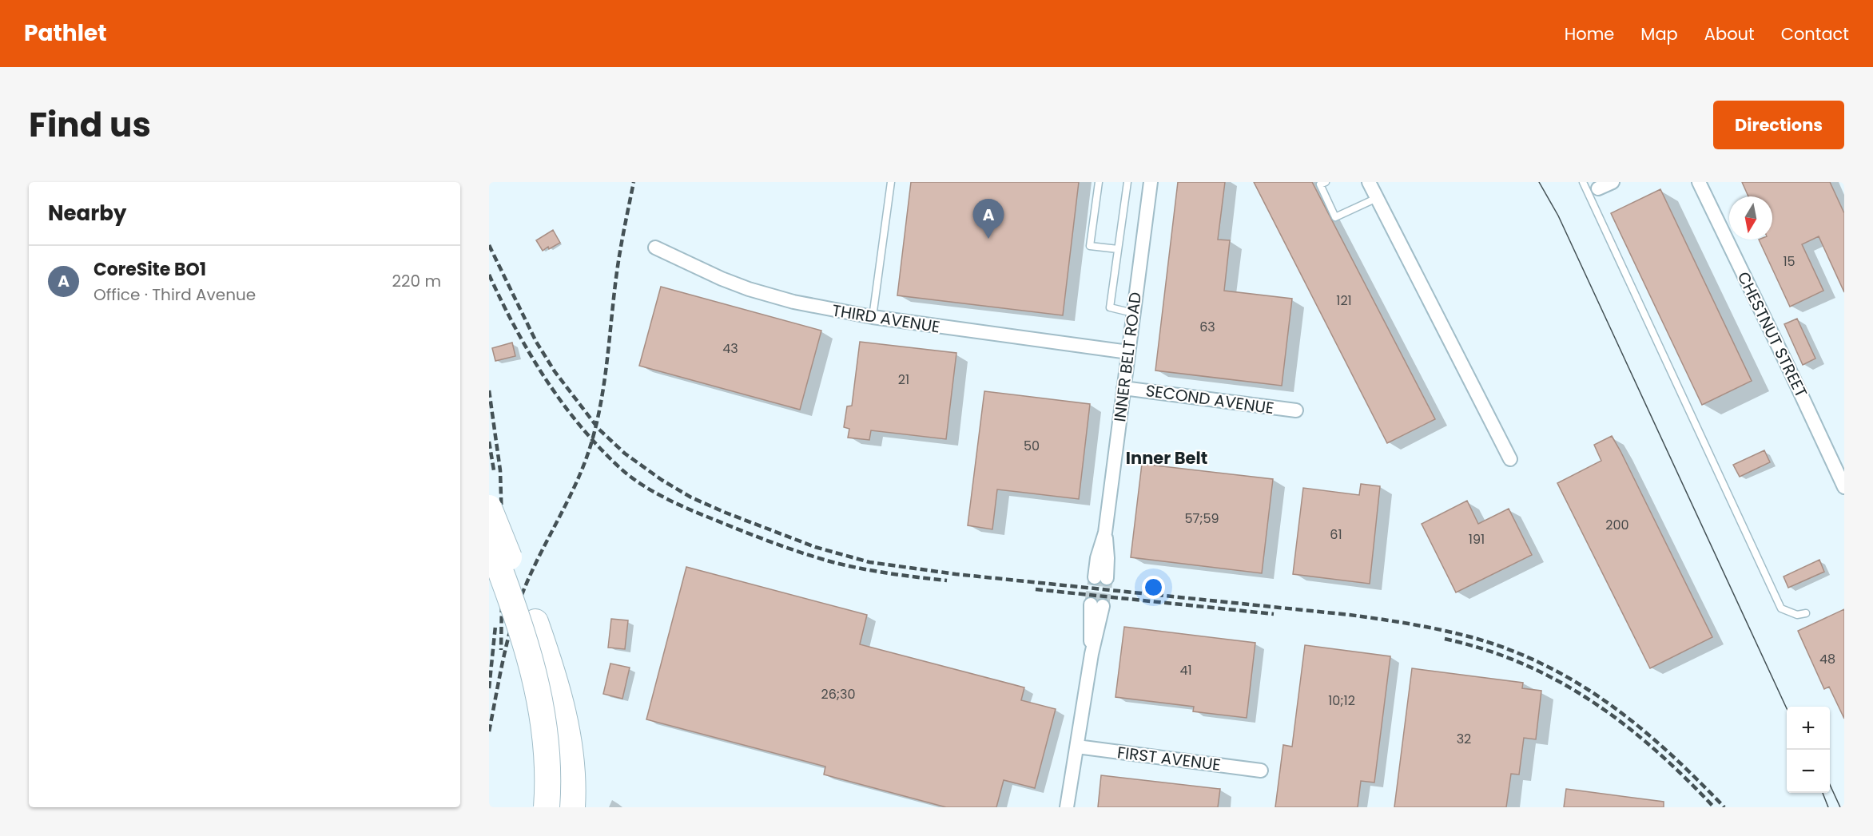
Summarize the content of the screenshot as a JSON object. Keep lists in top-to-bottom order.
{
  "streets": {
    "street": [
      "THIRD AVENUE",
      "CHESTNUT STREET",
      "INNER BELT ROAD",
      "SECOND AVENUE",
      "FIRST AVENUE"
    ]
  },
  "crossings": [
    ["THIRD AVENUE", "INNER BELT ROAD"],
    ["INNER BELT ROAD", "SECOND AVENUE"]
  ],
  "districts": ["Inner Belt"],
  "house_numbers": [
    "15",
    "121",
    "63",
    "43",
    "21",
    "50",
    "57;59",
    "200",
    "61",
    "191",
    "48",
    "41",
    "26;30",
    "10;12",
    "32"
  ],
  "north": "bottom",
  "page": {
    "header": "Pathlet",
    "nav": [
      "Home",
      "Map",
      "About",
      "Contact"
    ],
    "title": "Find us",
    "buttons": "Directions",
    "heading": "Nearby",
    "pins": "A",
    "list": [
      {
        "mark": "A",
        "name": "CoreSite BO1",
        "note": "Office · Third Avenue",
        "value": "220 m"
      }
    ],
    "map_buttons": ["+", "−"]
  }
}
